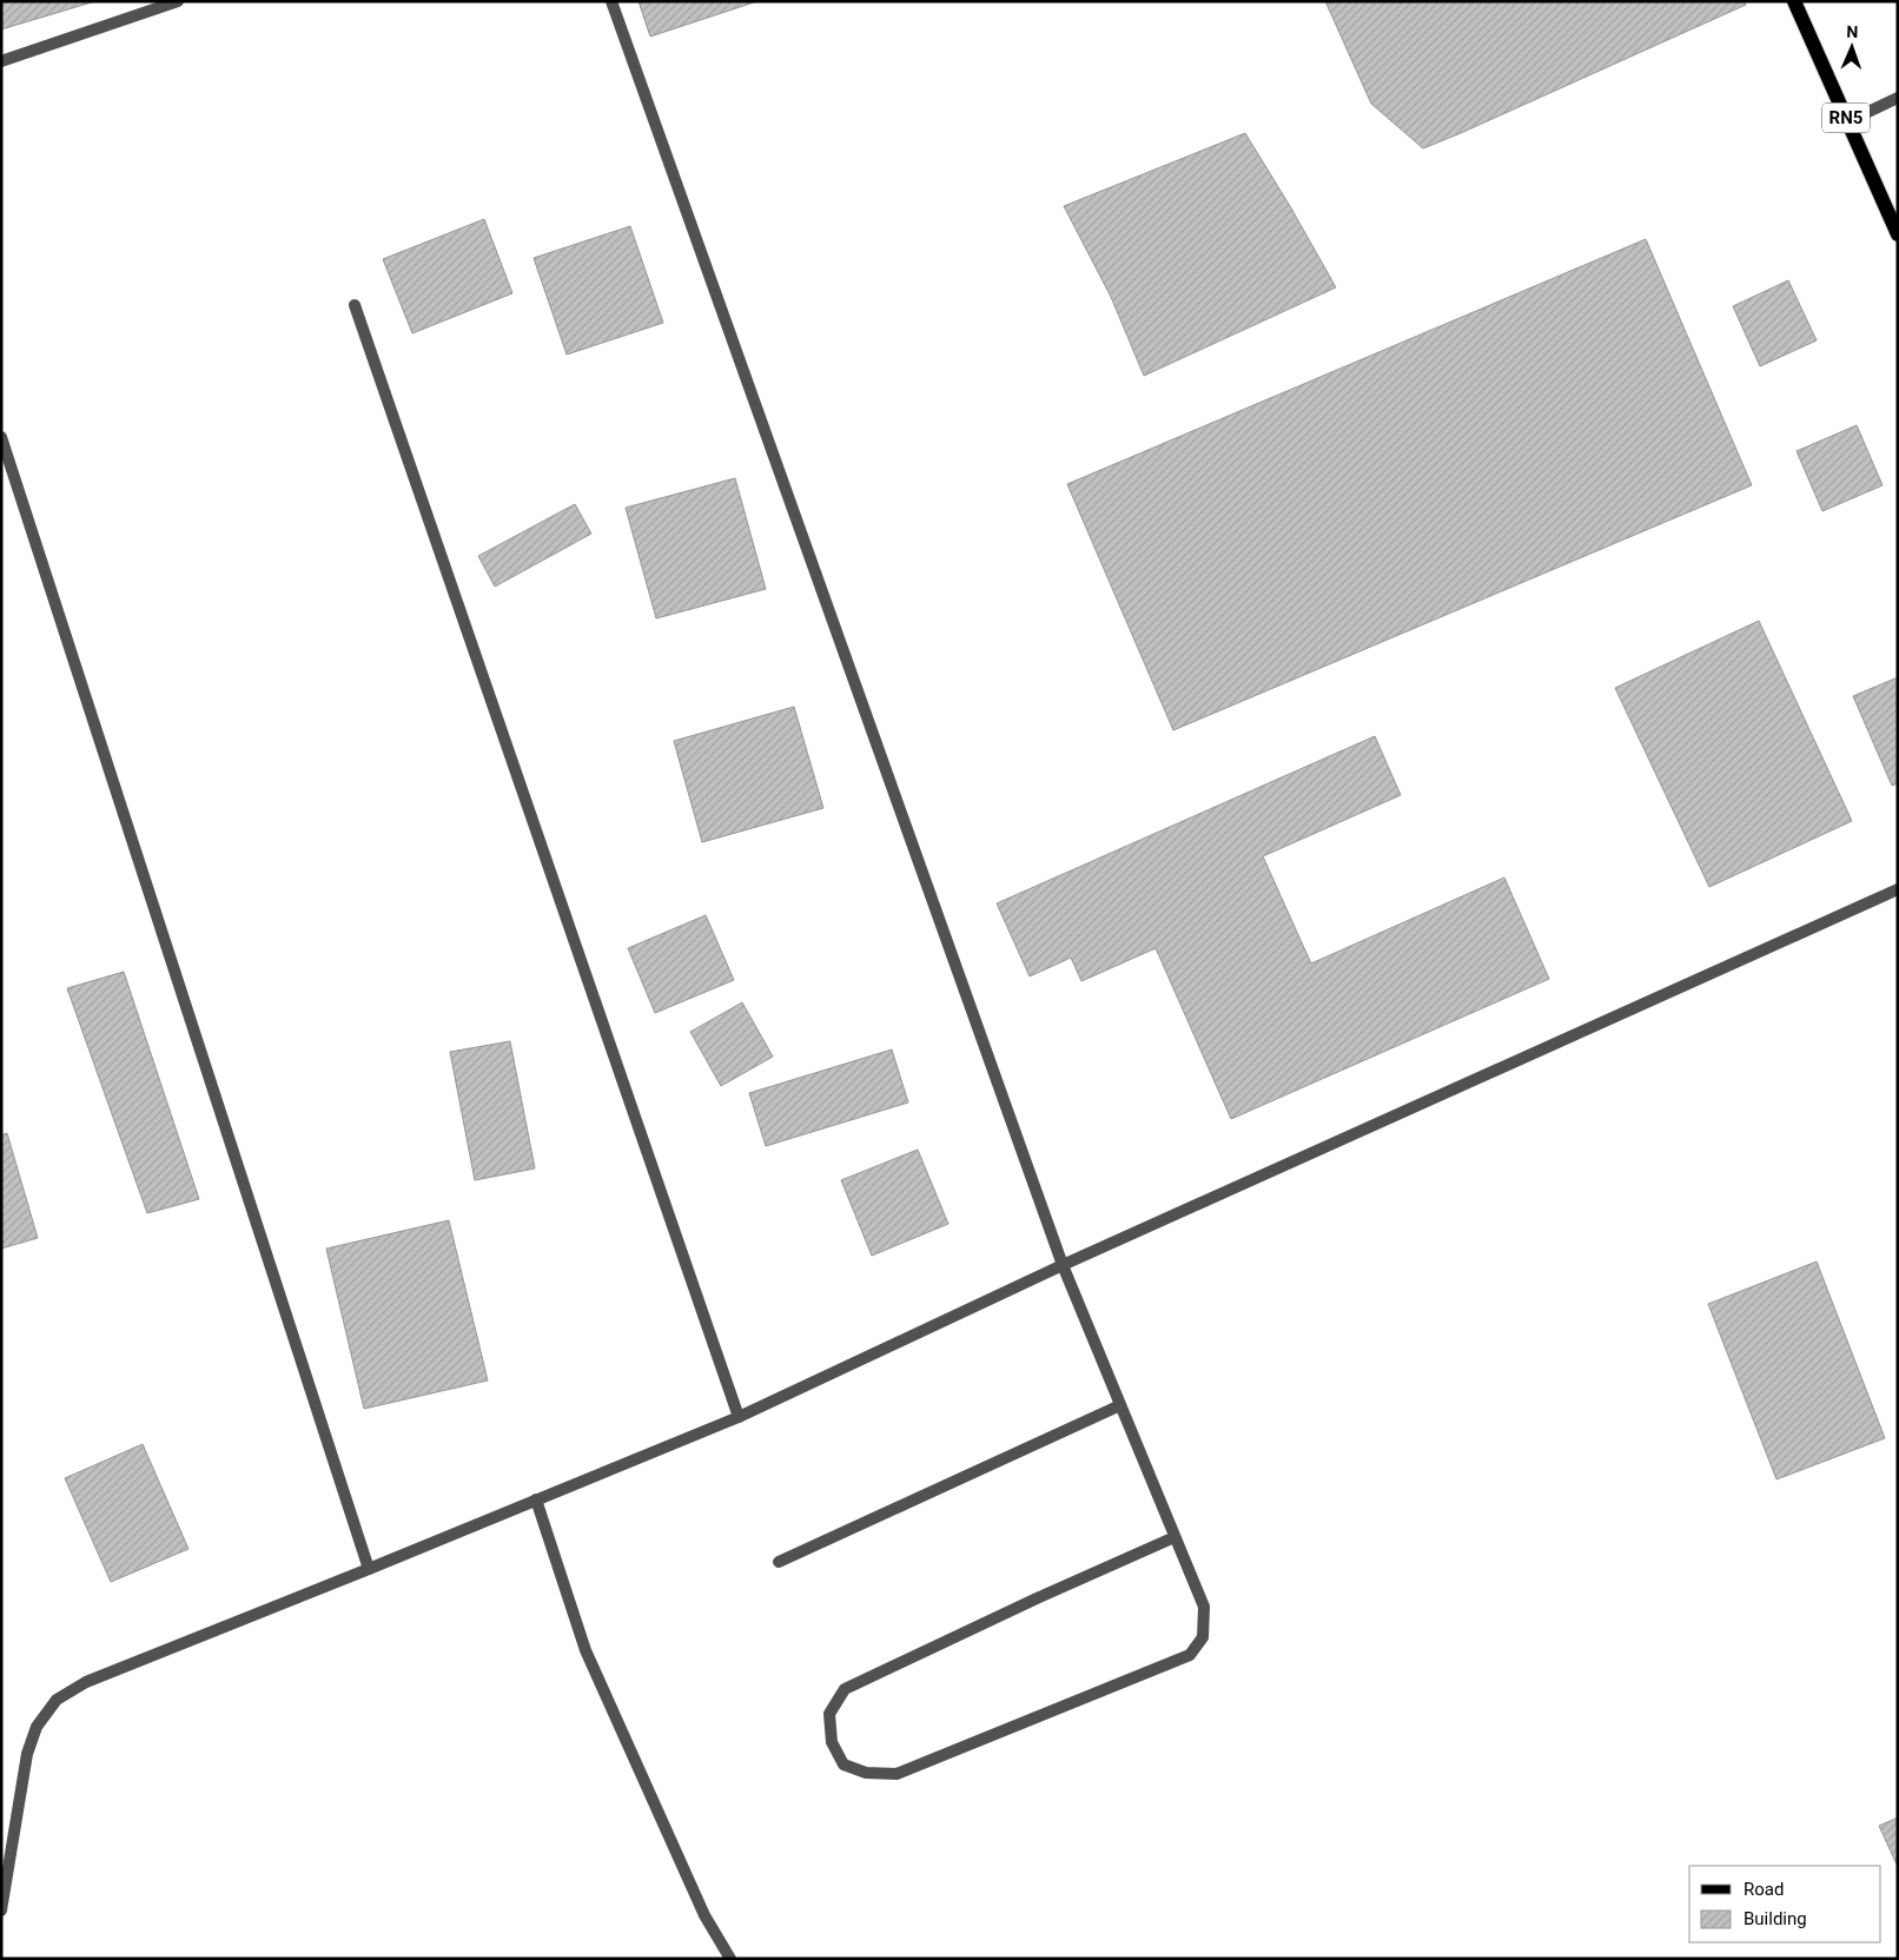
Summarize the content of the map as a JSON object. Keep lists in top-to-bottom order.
{
  "streets": {
    "main road": ["RN5"]
  },
  "legend": ["Road", "Building"],
  "north": "top"
}
